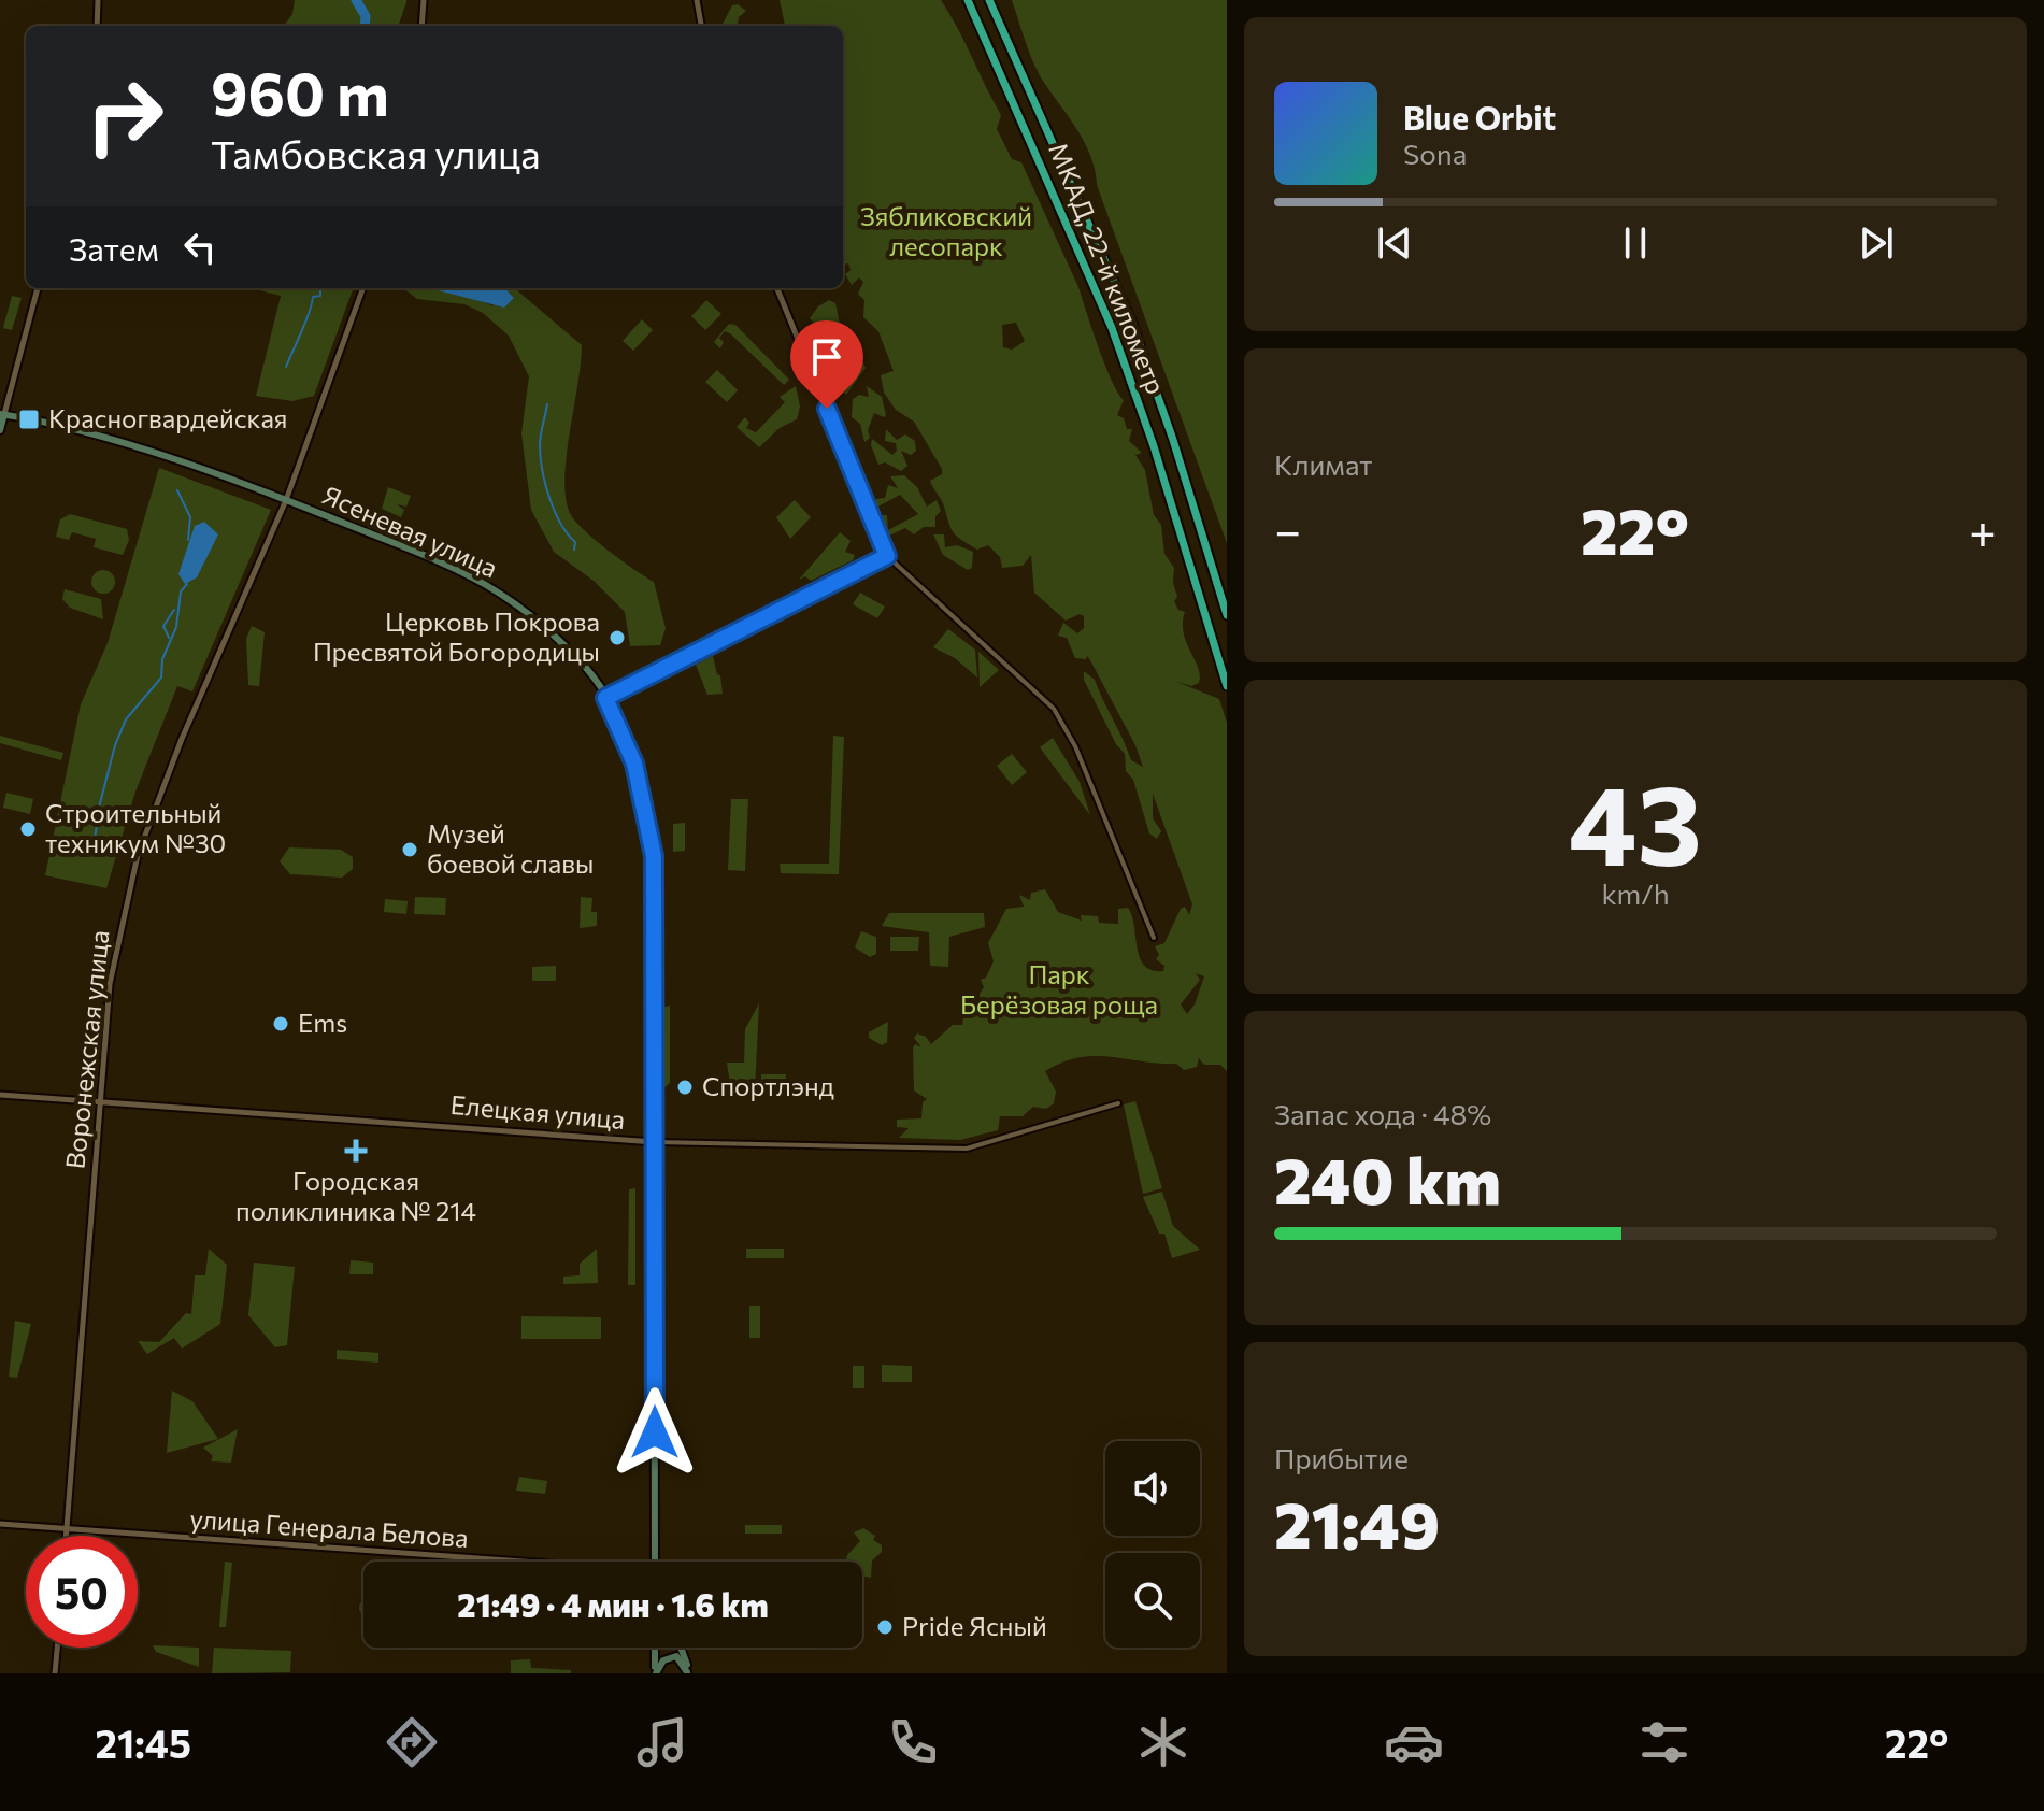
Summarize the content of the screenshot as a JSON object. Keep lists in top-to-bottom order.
{
  "streets": {
    "highway": ["МКАД, 22-й километр"],
    "main road": ["Ясеневая улица"],
    "street": ["Воронежская улица", "Елецкая улица", "улица Генерала Белова"]
  },
  "crossings": [
    ["Ясеневая улица", "Воронежская улица"],
    ["Ясеневая улица", "Елецкая улица"],
    ["Воронежская улица", "Елецкая улица"],
    ["Воронежская улица", "улица Генерала Белова"]
  ],
  "parks": ["Зябликовский лесопарк", "Парк Берёзовая роща"],
  "places": {
    "transit": ["Красногвардейская"],
    "other": [
      "Церковь Покрова Пресвятой Богородицы",
      "Строительный техникум №30",
      "Музей боевой славы",
      "Ems",
      "Спортлэнд",
      "Pride Ясный"
    ],
    "health": ["Городская поликлиника № 214"]
  },
  "page": {
    "turn": ["960 m", "Тамбовская улица"],
    "song": ["Blue Orbit", "Sona"],
    "then": "Затем",
    "tile": [
      "Климат",
      ["43", "km/h"],
      ["Запас хода · 48%", "240 km"],
      ["Прибытие", "21:49"]
    ],
    "heat": ["−", "22°", "+"],
    "limit": "50",
    "trip": "21:49 · 4 мин · 1.6 km",
    "tabs": ["21:45", "22°"]
  }
}
